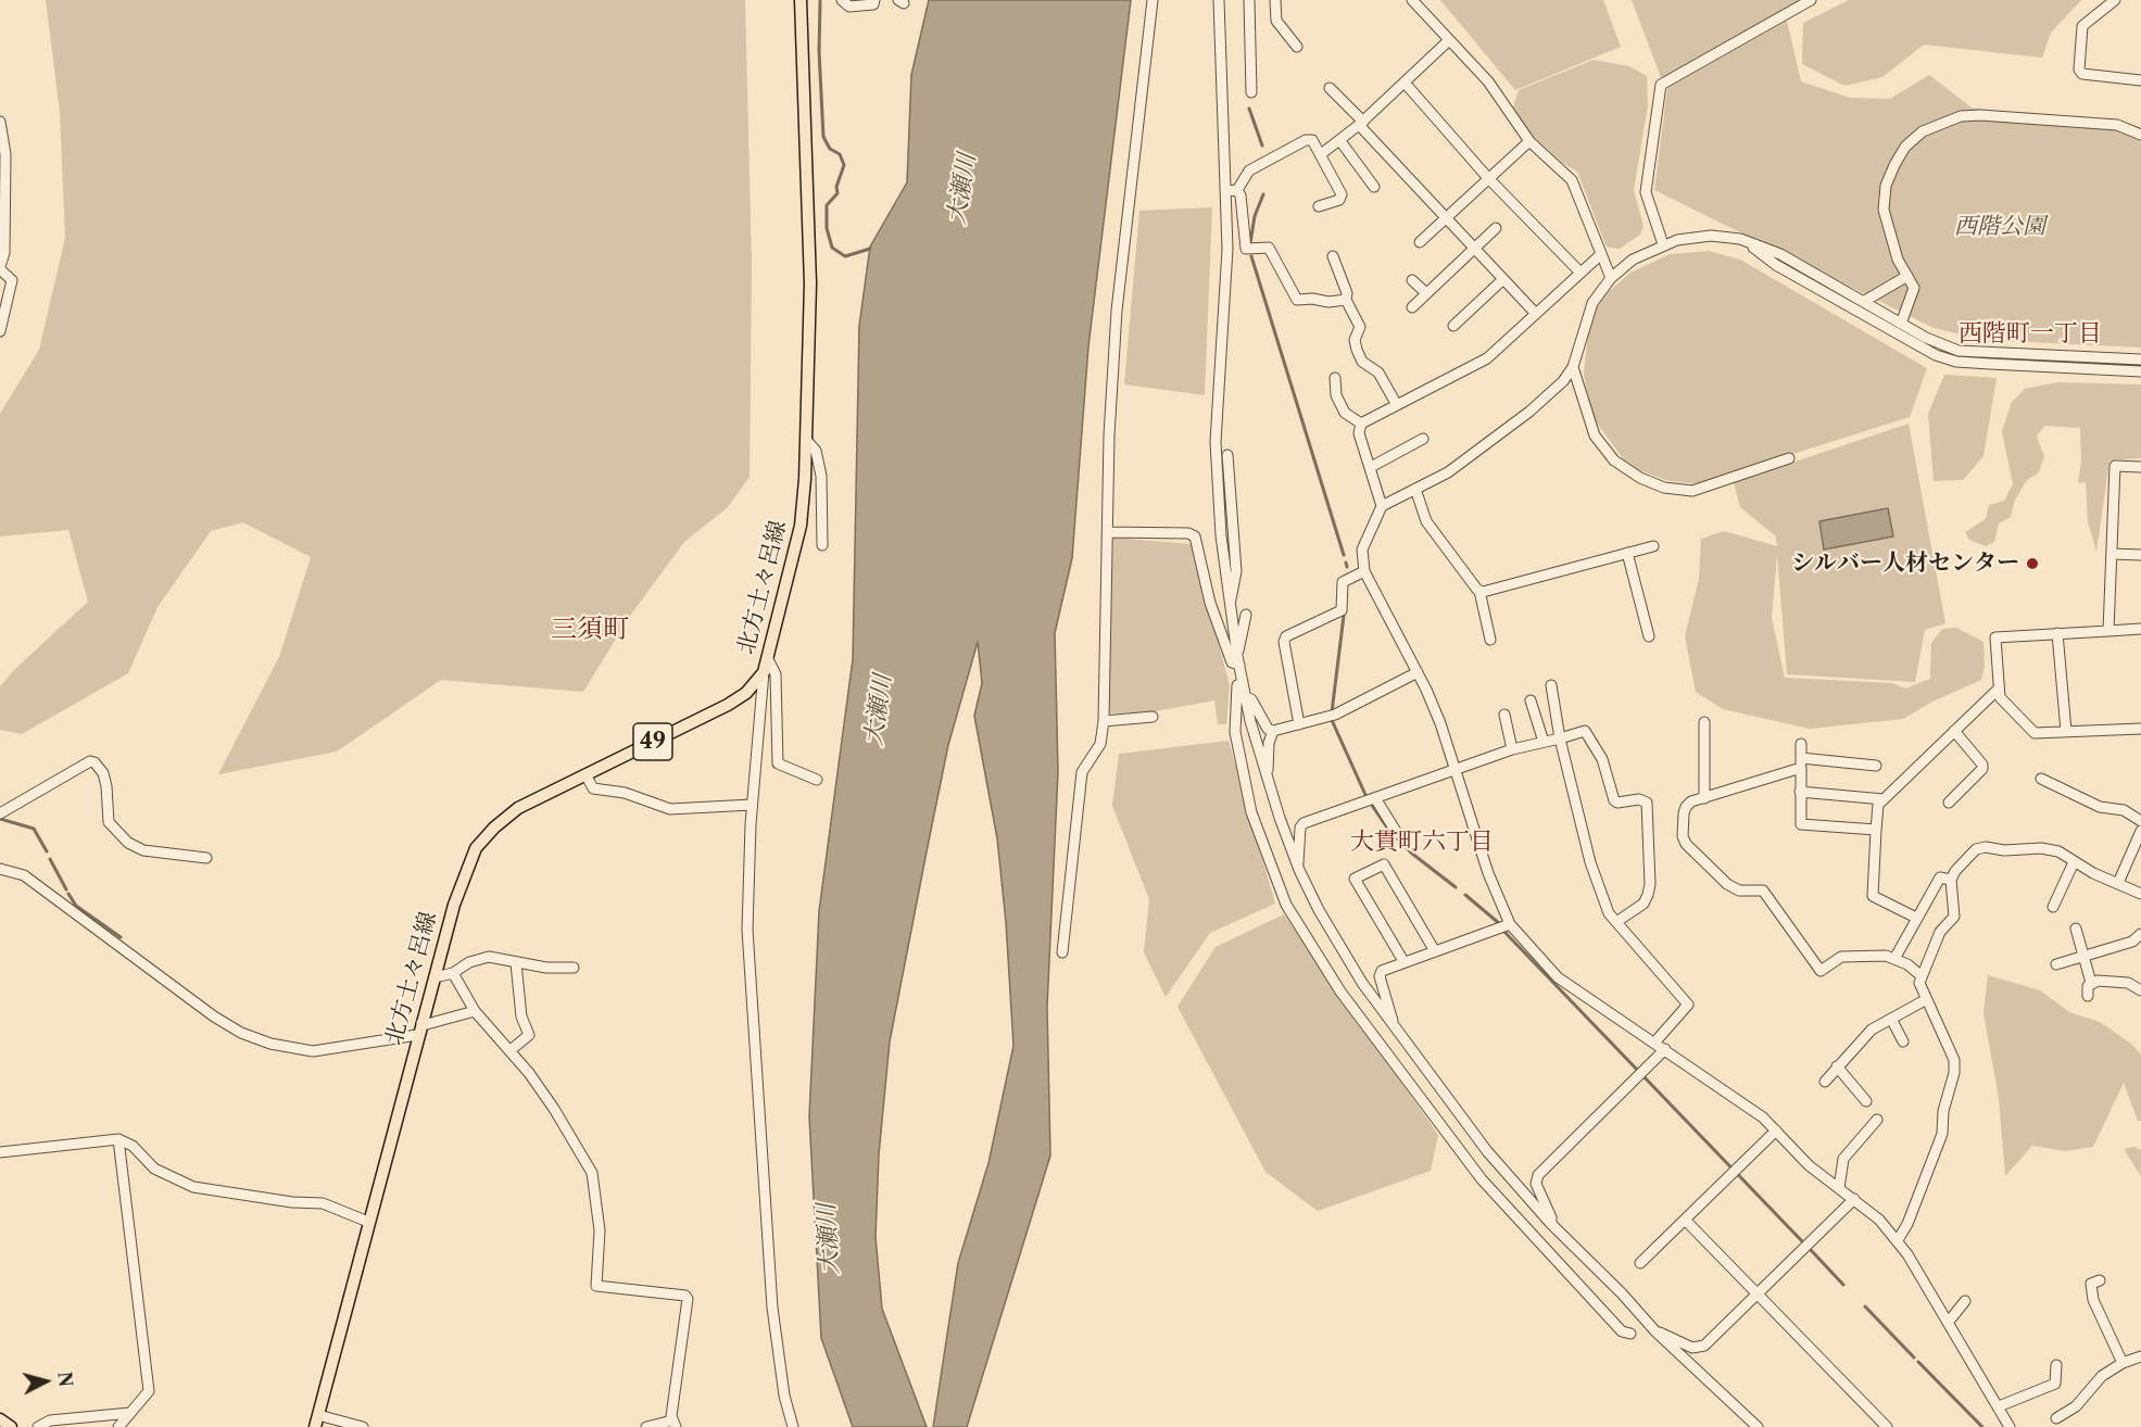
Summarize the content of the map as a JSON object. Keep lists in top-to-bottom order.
{
  "streets": {
    "main road": ["北方土々呂線", "49"]
  },
  "districts": ["西階町一丁目", "三須町", "大貫町六丁目"],
  "water": ["大瀬川"],
  "parks": ["西階公園"],
  "places": ["シルバー人材センター"],
  "north": "right"
}
